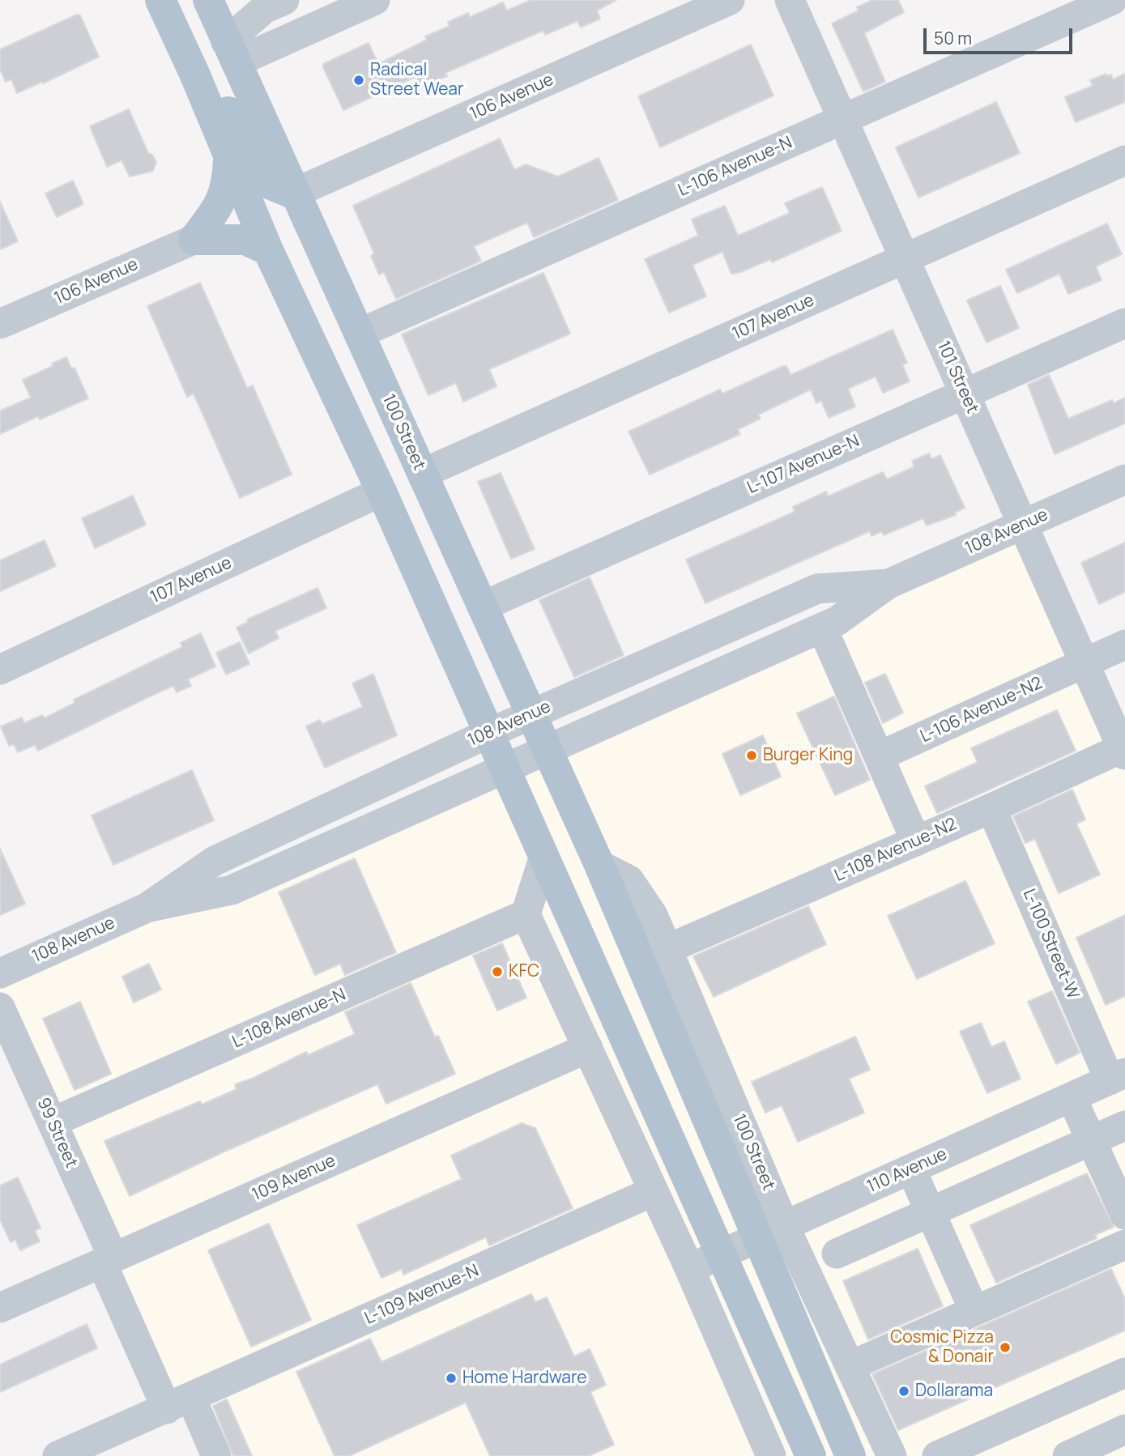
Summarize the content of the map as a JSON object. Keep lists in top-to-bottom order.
{
  "streets": {
    "main road": ["100 Street"],
    "street": [
      "106 Avenue",
      "L-106 Avenue-N",
      "107 Avenue",
      "101 Street",
      "L-107 Avenue-N",
      "108 Avenue",
      "L-106 Avenue-N2",
      "L-108 Avenue-N2",
      "L-100 Street-W",
      "L-108 Avenue-N",
      "99 Street",
      "110 Avenue",
      "109 Avenue",
      "L-109 Avenue-N"
    ]
  },
  "crossings": [
    ["106 Avenue", "100 Street"],
    ["L-106 Avenue-N", "101 Street"],
    ["L-106 Avenue-N", "100 Street"],
    ["107 Avenue", "101 Street"],
    ["107 Avenue", "100 Street"],
    ["101 Street", "L-107 Avenue-N"],
    ["101 Street", "108 Avenue"],
    ["101 Street", "L-106 Avenue-N2"],
    ["101 Street", "L-108 Avenue-N2"],
    ["100 Street", "L-107 Avenue-N"],
    ["100 Street", "108 Avenue"],
    ["100 Street", "L-108 Avenue-N2"],
    ["100 Street", "110 Avenue"],
    ["L-108 Avenue-N2", "L-100 Street-W"],
    ["L-100 Street-W", "110 Avenue"],
    ["L-108 Avenue-N", "99 Street"],
    ["99 Street", "109 Avenue"]
  ],
  "places": [
    "Radical Street Wear",
    "Burger King",
    "KFC",
    "Cosmic Pizza & Donair",
    "Home Hardware",
    "Dollarama"
  ],
  "scale_bar": "50 m"
}
